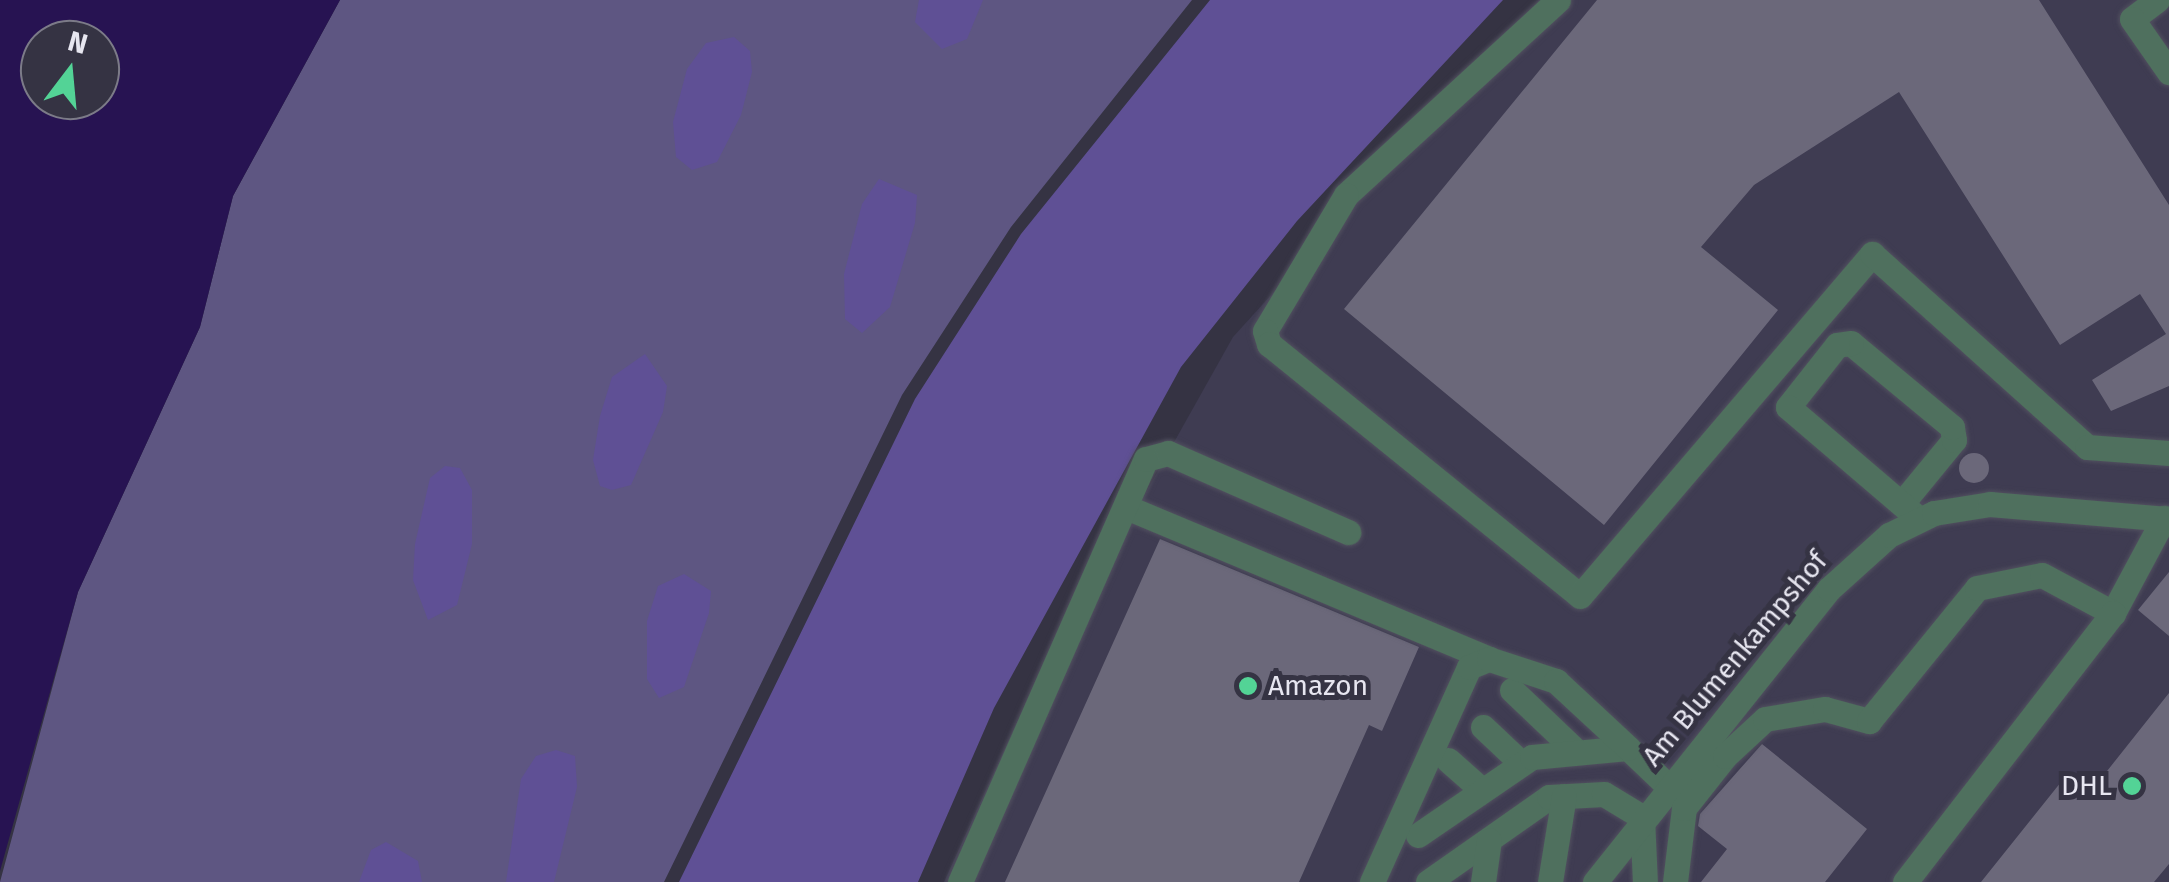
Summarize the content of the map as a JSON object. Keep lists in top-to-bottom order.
{
  "streets": {
    "street": ["Am Blumenkampshof"]
  },
  "places": ["Amazon", "DHL"],
  "north": "top"
}
